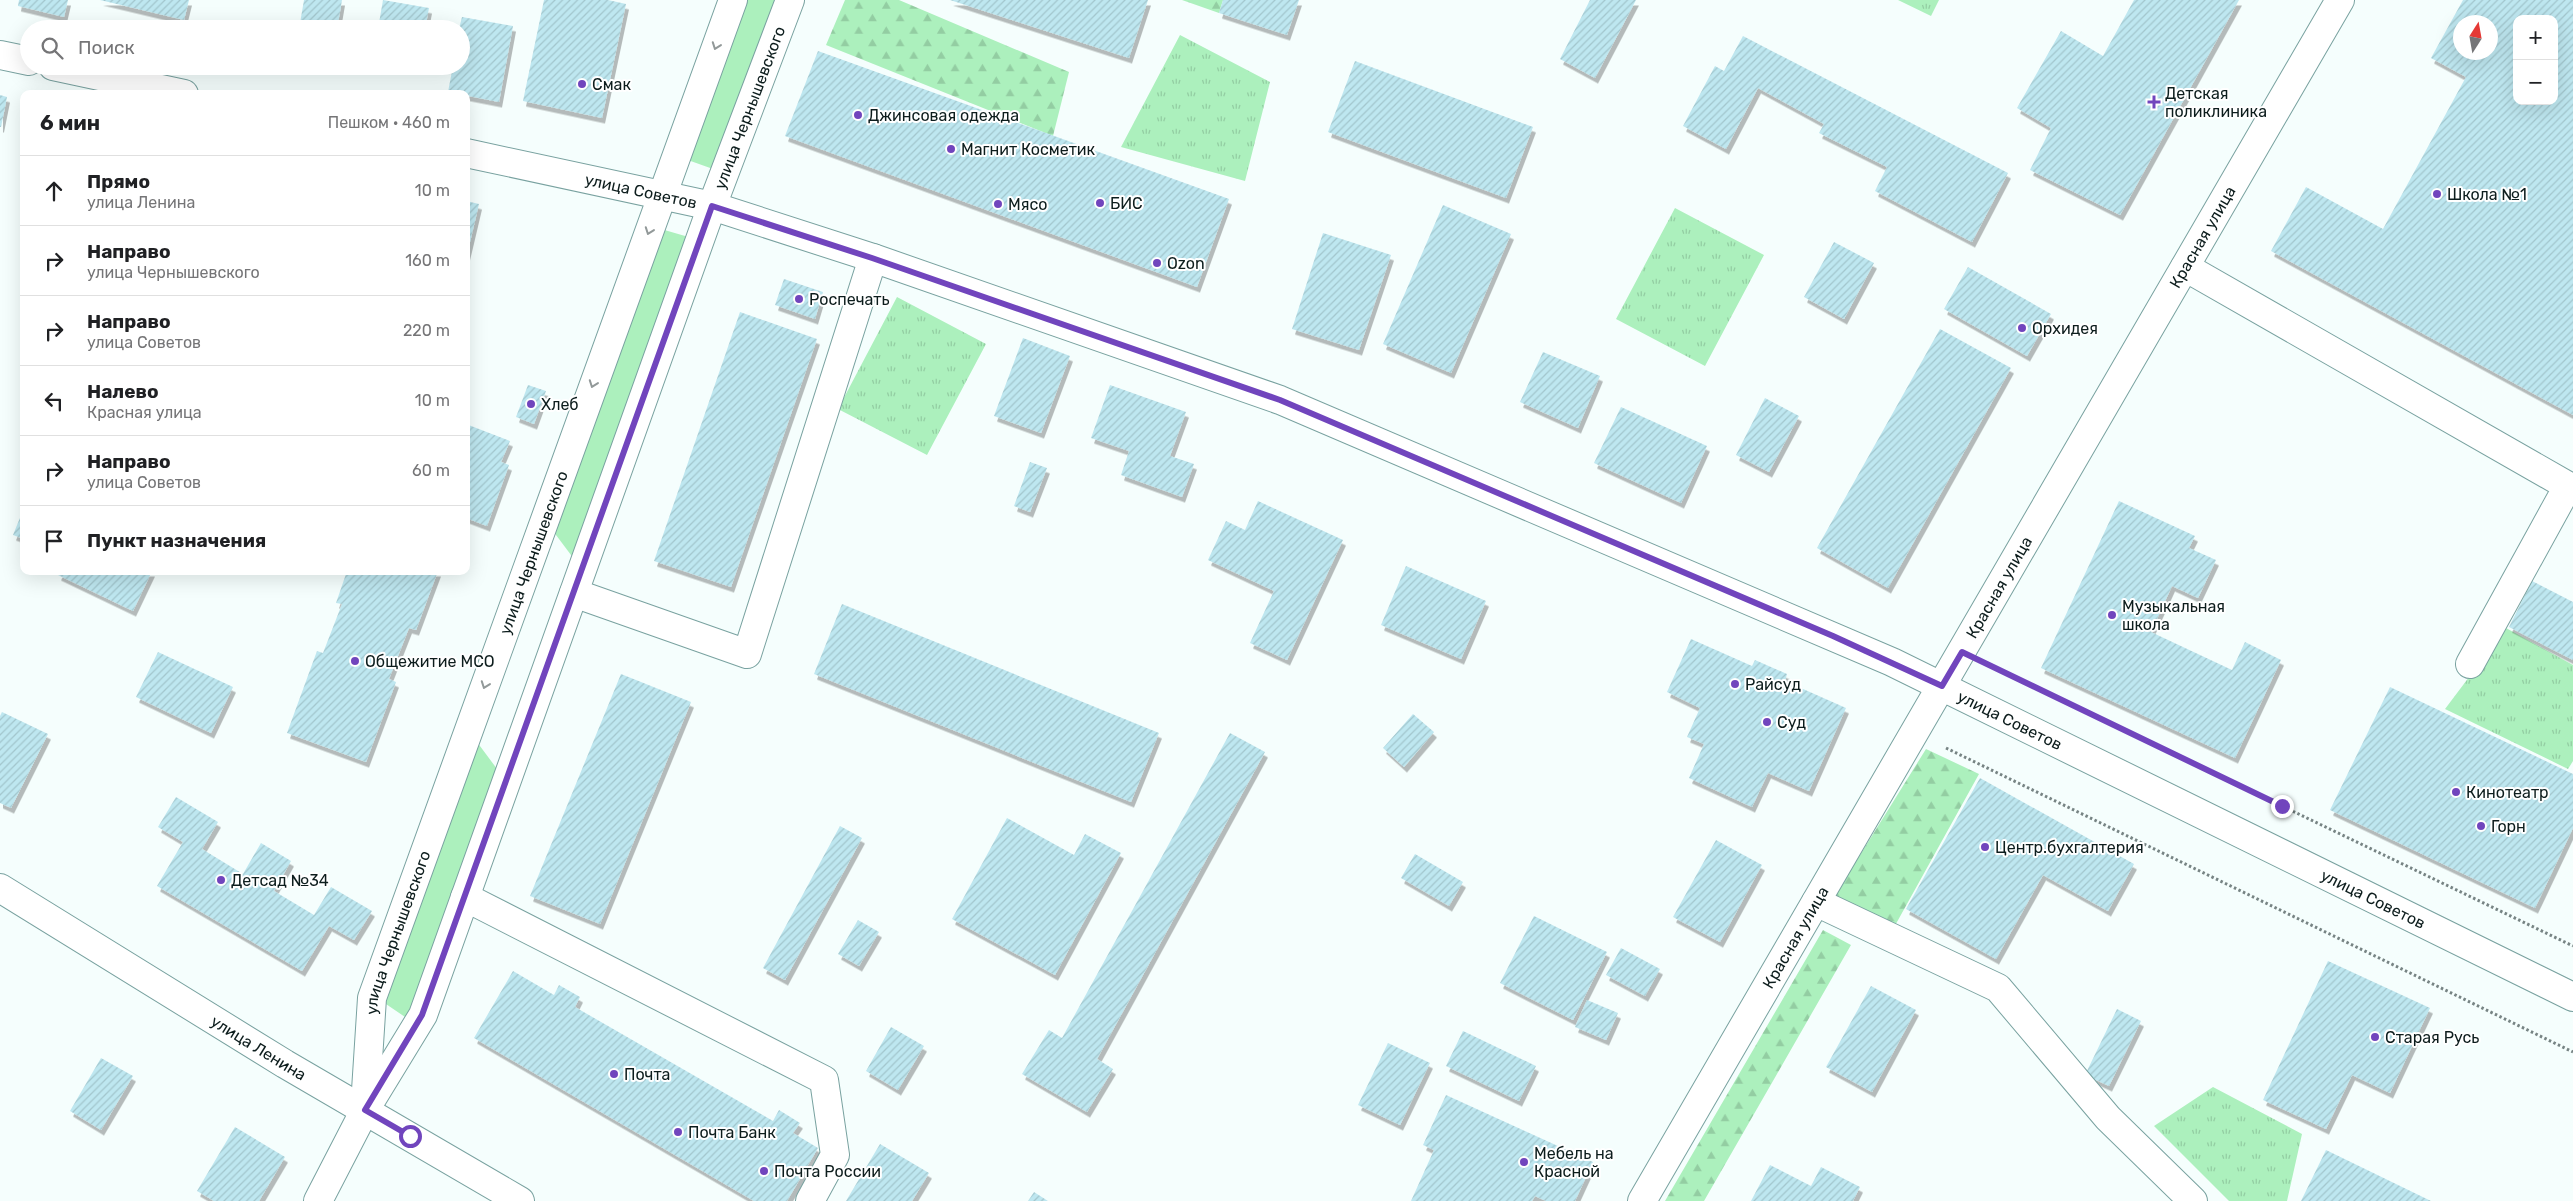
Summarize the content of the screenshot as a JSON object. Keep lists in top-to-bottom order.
{
  "streets": {
    "street": [
      "улица Чернышевского",
      "улица Советов",
      "Красная улица",
      "улица Ленина"
    ]
  },
  "crossings": [
    ["улица Чернышевского", "улица Советов"],
    ["улица Чернышевского", "улица Ленина"],
    ["улица Советов", "Красная улица"]
  ],
  "places": {
    "other": [
      "Смак",
      "Джинсовая одежда",
      "Магнит Косметик",
      "Школа №1",
      "БИС",
      "Мясо",
      "Ozon",
      "Роспечать",
      "Орхидея",
      "Хлеб",
      "Музыкальная школа",
      "Общежитие МСО",
      "Райсуд",
      "Суд",
      "Кинотеатр",
      "Горн",
      "Центр.бухгалтерия",
      "Детсад №34",
      "Старая Русь",
      "Почта",
      "Почта Банк",
      "Мебель на Красной",
      "Почта России"
    ],
    "health": ["Детская поликлиника"]
  },
  "north": "top",
  "page": {
    "map_buttons": ["+", "−"],
    "search": "Поиск",
    "heading": ["6 мин", "Пешком · 460 m"],
    "list": [
      ["Прямо", "улица Ленина", "10 m"],
      ["Направо", "улица Чернышевского", "160 m"],
      ["Направо", "улица Советов", "220 m"],
      ["Налево", "Красная улица", "10 m"],
      ["Направо", "улица Советов", "60 m"],
      "Пункт назначения"
    ]
  }
}
